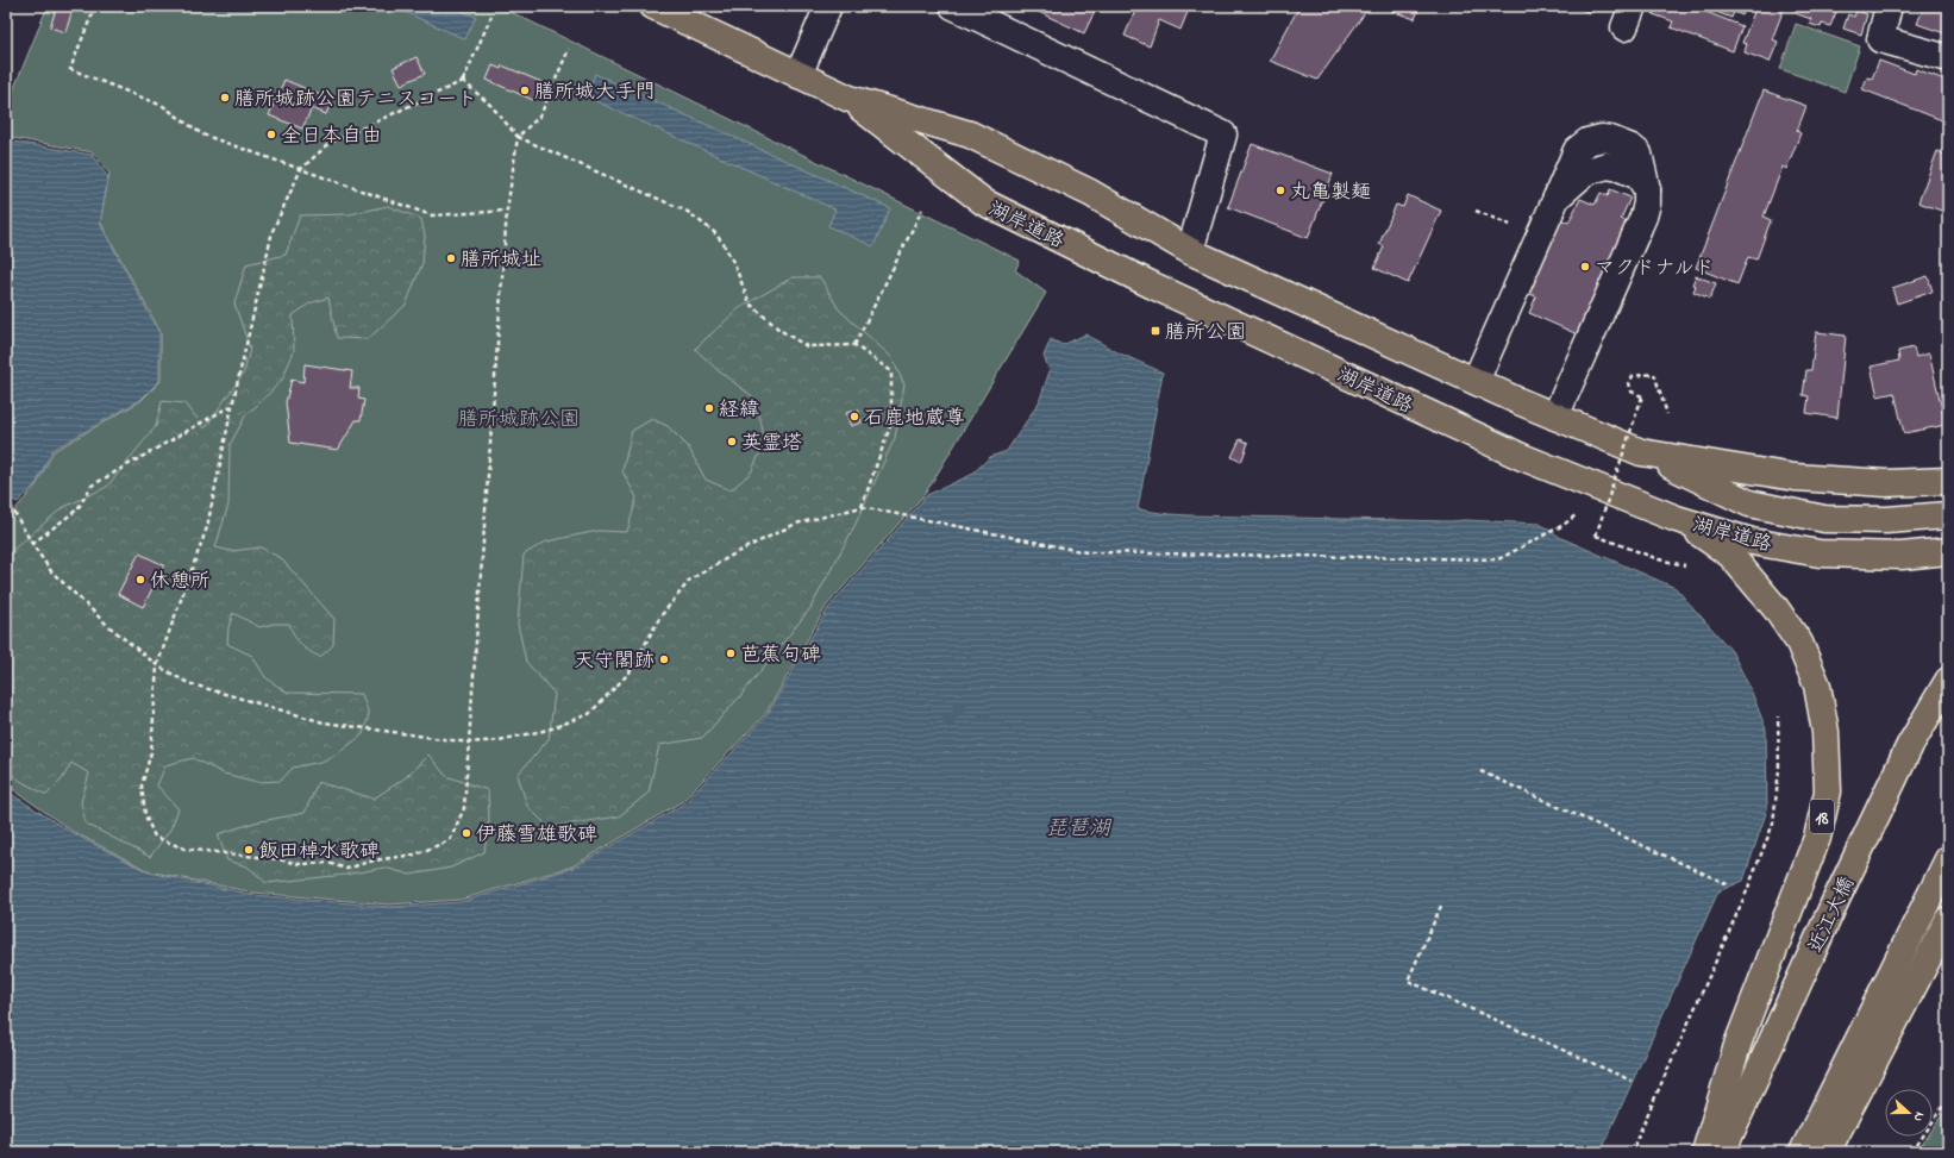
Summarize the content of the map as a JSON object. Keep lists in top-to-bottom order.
{
  "streets": {
    "main road": ["湖岸道路", "18", "近江大橋"]
  },
  "crossings": [
    ["湖岸道路", "18"]
  ],
  "water": ["琵琶湖"],
  "parks": ["膳所城跡公園"],
  "places": {
    "other": [
      "膳所城大手門",
      "膳所城跡公園テニスコート",
      "全日本自由",
      "丸亀製麺",
      "膳所城址",
      "マクドナルド",
      "経緯",
      "石鹿地蔵尊",
      "英霊塔",
      "休憩所",
      "芭蕉句碑",
      "天守閣跡",
      "伊藤雪雄歌碑",
      "飯田棹水歌碑"
    ],
    "transit": ["膳所公園"]
  },
  "north": "right"
}
